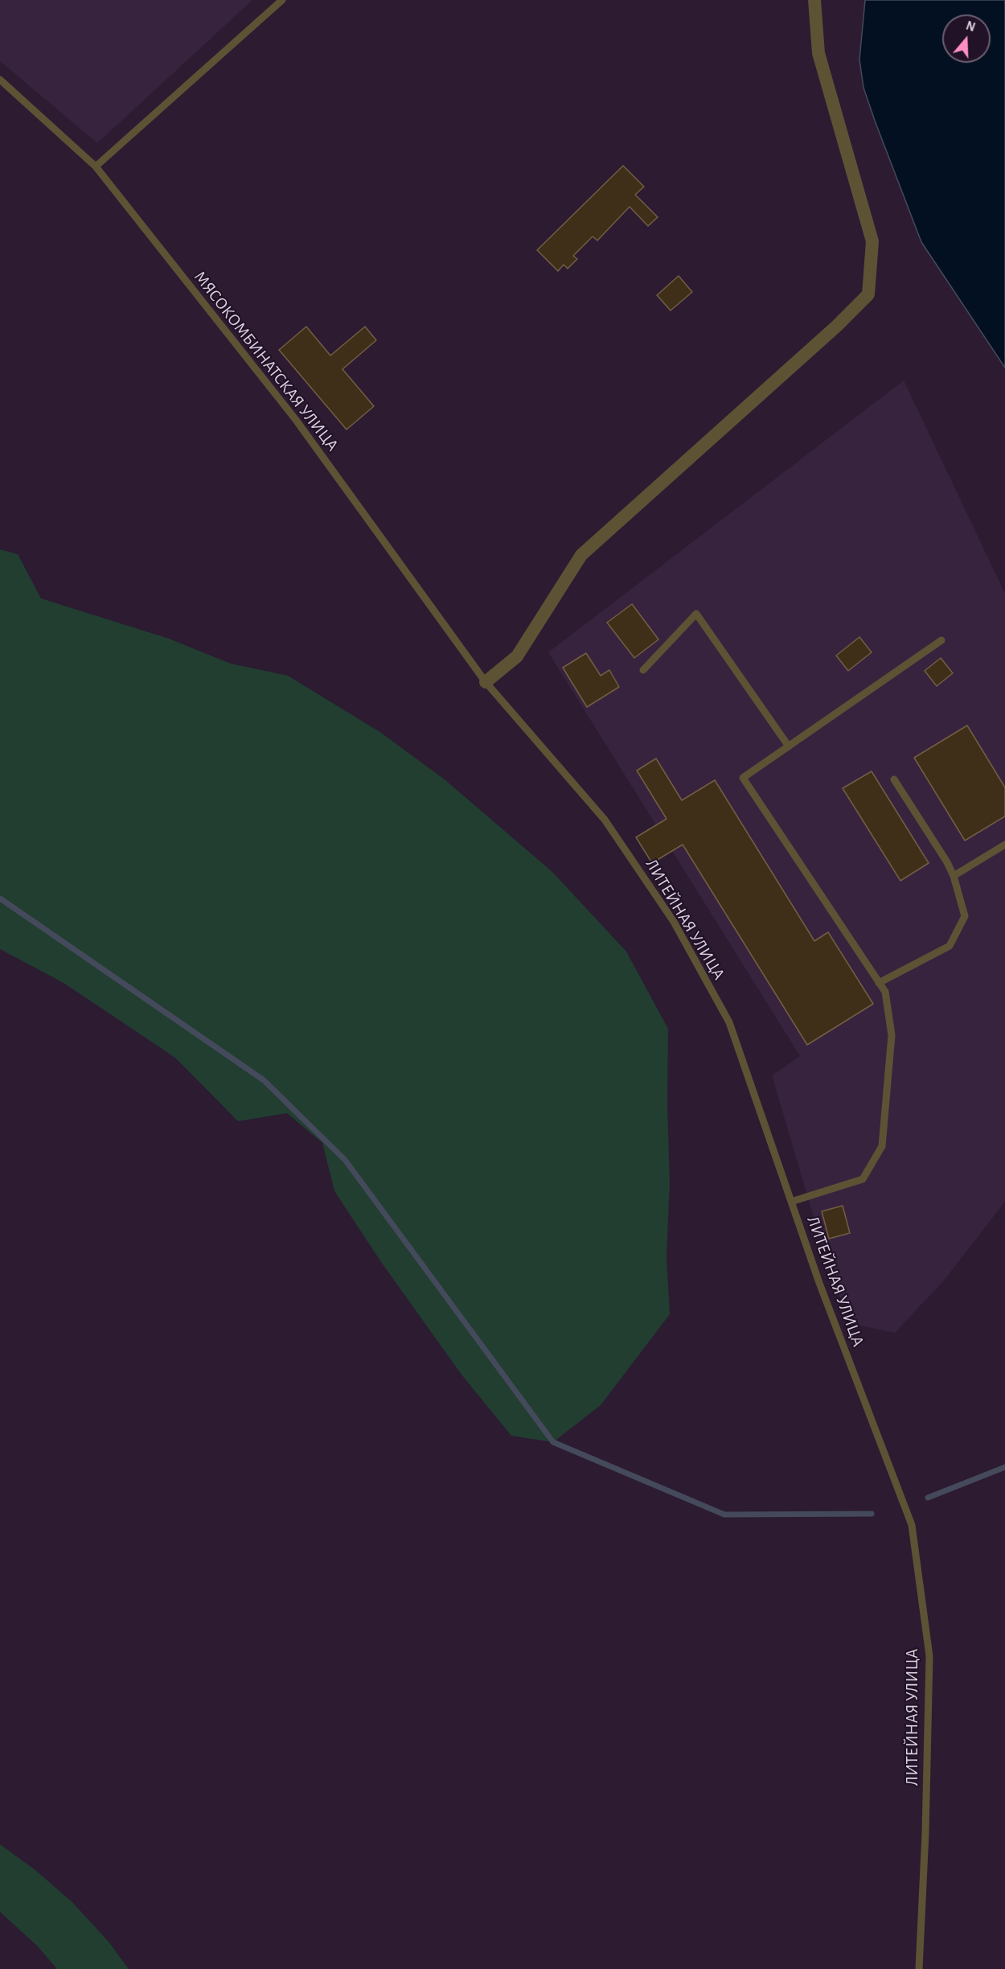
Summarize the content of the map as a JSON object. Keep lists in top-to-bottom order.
{
  "streets": {
    "lane": ["МЯСОКОМБИНАТСКАЯ УЛИЦА", "ЛИТЕЙНАЯ УЛИЦА"]
  },
  "crossings": [
    ["МЯСОКОМБИНАТСКАЯ УЛИЦА", "ЛИТЕЙНАЯ УЛИЦА"]
  ],
  "north": "top"
}
